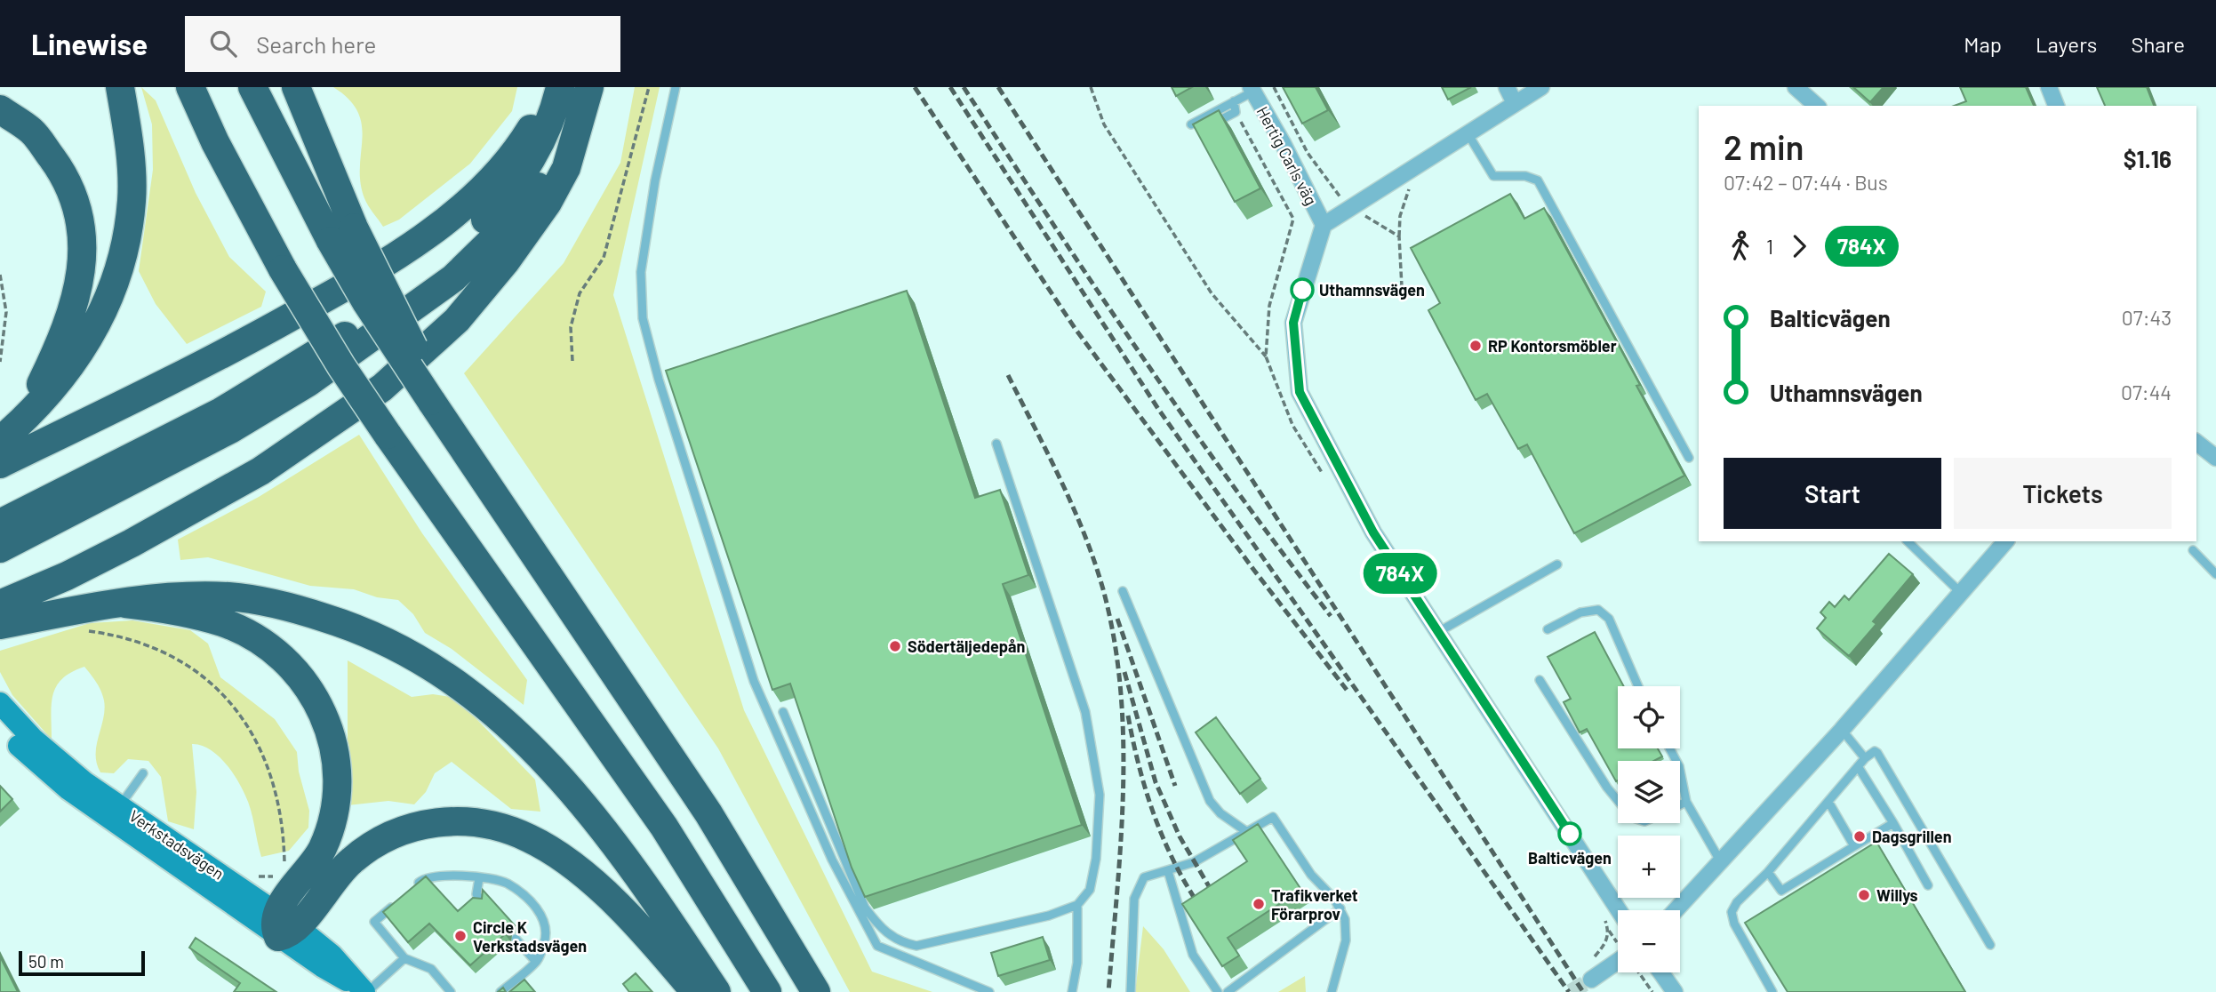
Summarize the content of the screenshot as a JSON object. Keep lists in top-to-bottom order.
{
  "streets": {
    "main road": ["Verkstadsvägen"],
    "street": ["Hertig Carls väg"]
  },
  "places": [
    "Uthamnsvägen",
    "RP Kontorsmöbler",
    "Södertäljedepån",
    "Balticvägen",
    "Dagsgrillen",
    "Willys",
    "Trafikverket Förarprov",
    "Circle K Verkstadsvägen"
  ],
  "lines": ["bus line 784X"],
  "scale_bar": "50 m",
  "page": {
    "header": "Linewise",
    "search": "Search here",
    "nav": ["Map", "Layers", "Share"],
    "on_map": "784X",
    "heading": ["2 min", "07:42 – 07:44 · Bus", "$1.16"],
    "legs": ["1", "784X"],
    "list": [
      {
        "name": "Balticvägen",
        "value": "07:43"
      },
      {
        "name": "Uthamnsvägen",
        "value": "07:44"
      }
    ],
    "buttons": ["Start", "Tickets"],
    "map_buttons": ["+", "−"],
    "scale": "50 m"
  }
}
